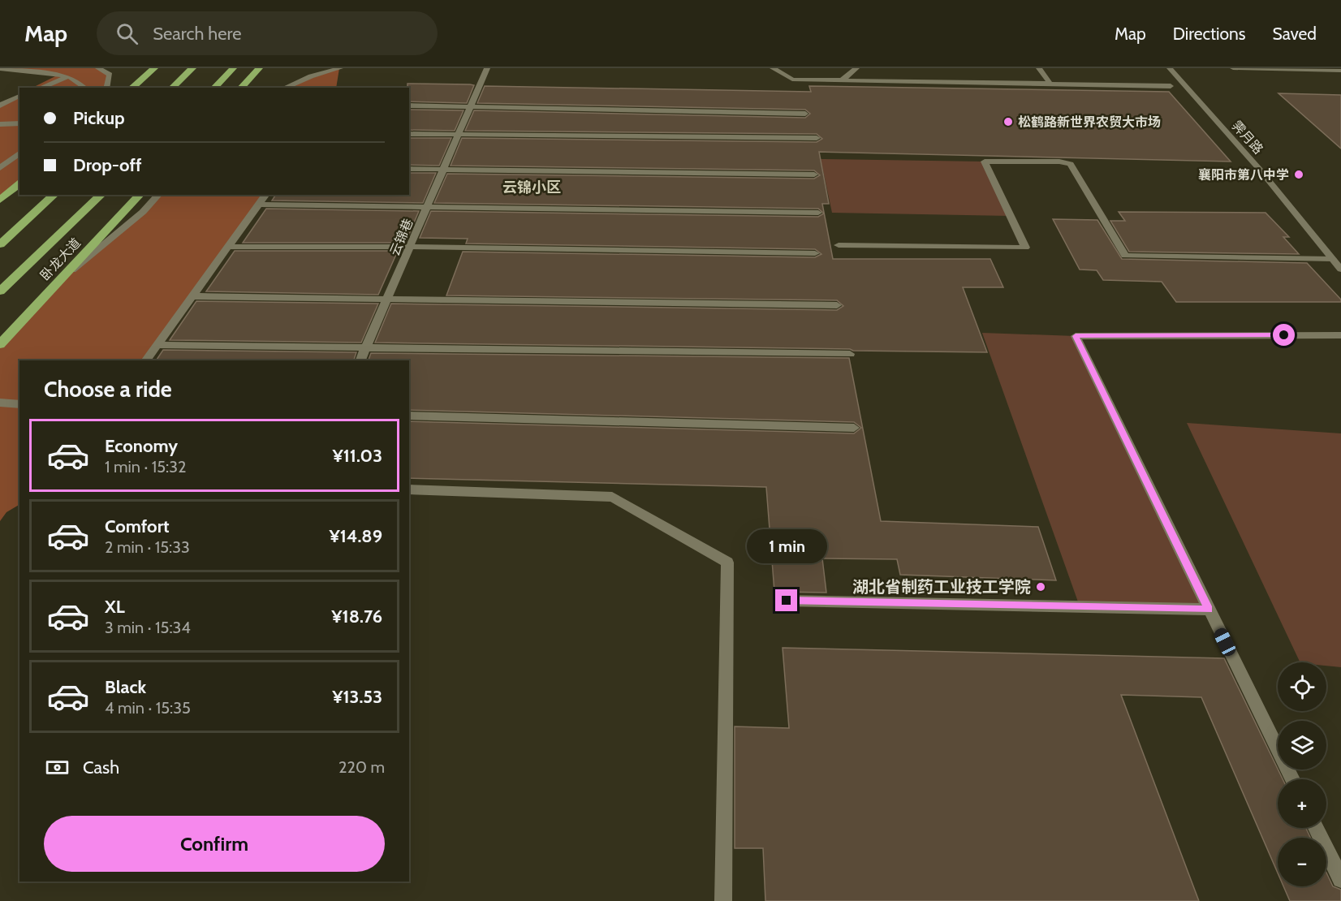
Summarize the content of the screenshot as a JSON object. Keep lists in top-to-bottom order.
{
  "streets": {
    "highway": ["卧龙大道"],
    "street": ["霁月路", "云锦巷"]
  },
  "districts": ["云锦小区"],
  "places": ["松鹤路新世界农贸大市场", "襄阳市第八中学", "湖北省制药工业技工学院"],
  "page": {
    "header": "Map",
    "search": "Search here",
    "nav": ["Map", "Directions", "Saved"],
    "banner": ["Pickup", "Drop-off"],
    "heading": "Choose a ride",
    "list": [
      {
        "name": "Economy",
        "note": "1 min · 15:32",
        "value": "¥11.03"
      },
      {
        "name": "Comfort",
        "note": "2 min · 15:33",
        "value": "¥14.89"
      },
      {
        "name": "XL",
        "note": "3 min · 15:34",
        "value": "¥18.76"
      },
      {
        "name": "Black",
        "note": "4 min · 15:35",
        "value": "¥13.53"
      }
    ],
    "bubble": "1 min",
    "map_buttons": ["+", "−"],
    "pay": ["Cash", "220 m"],
    "buttons": "Confirm"
  }
}
